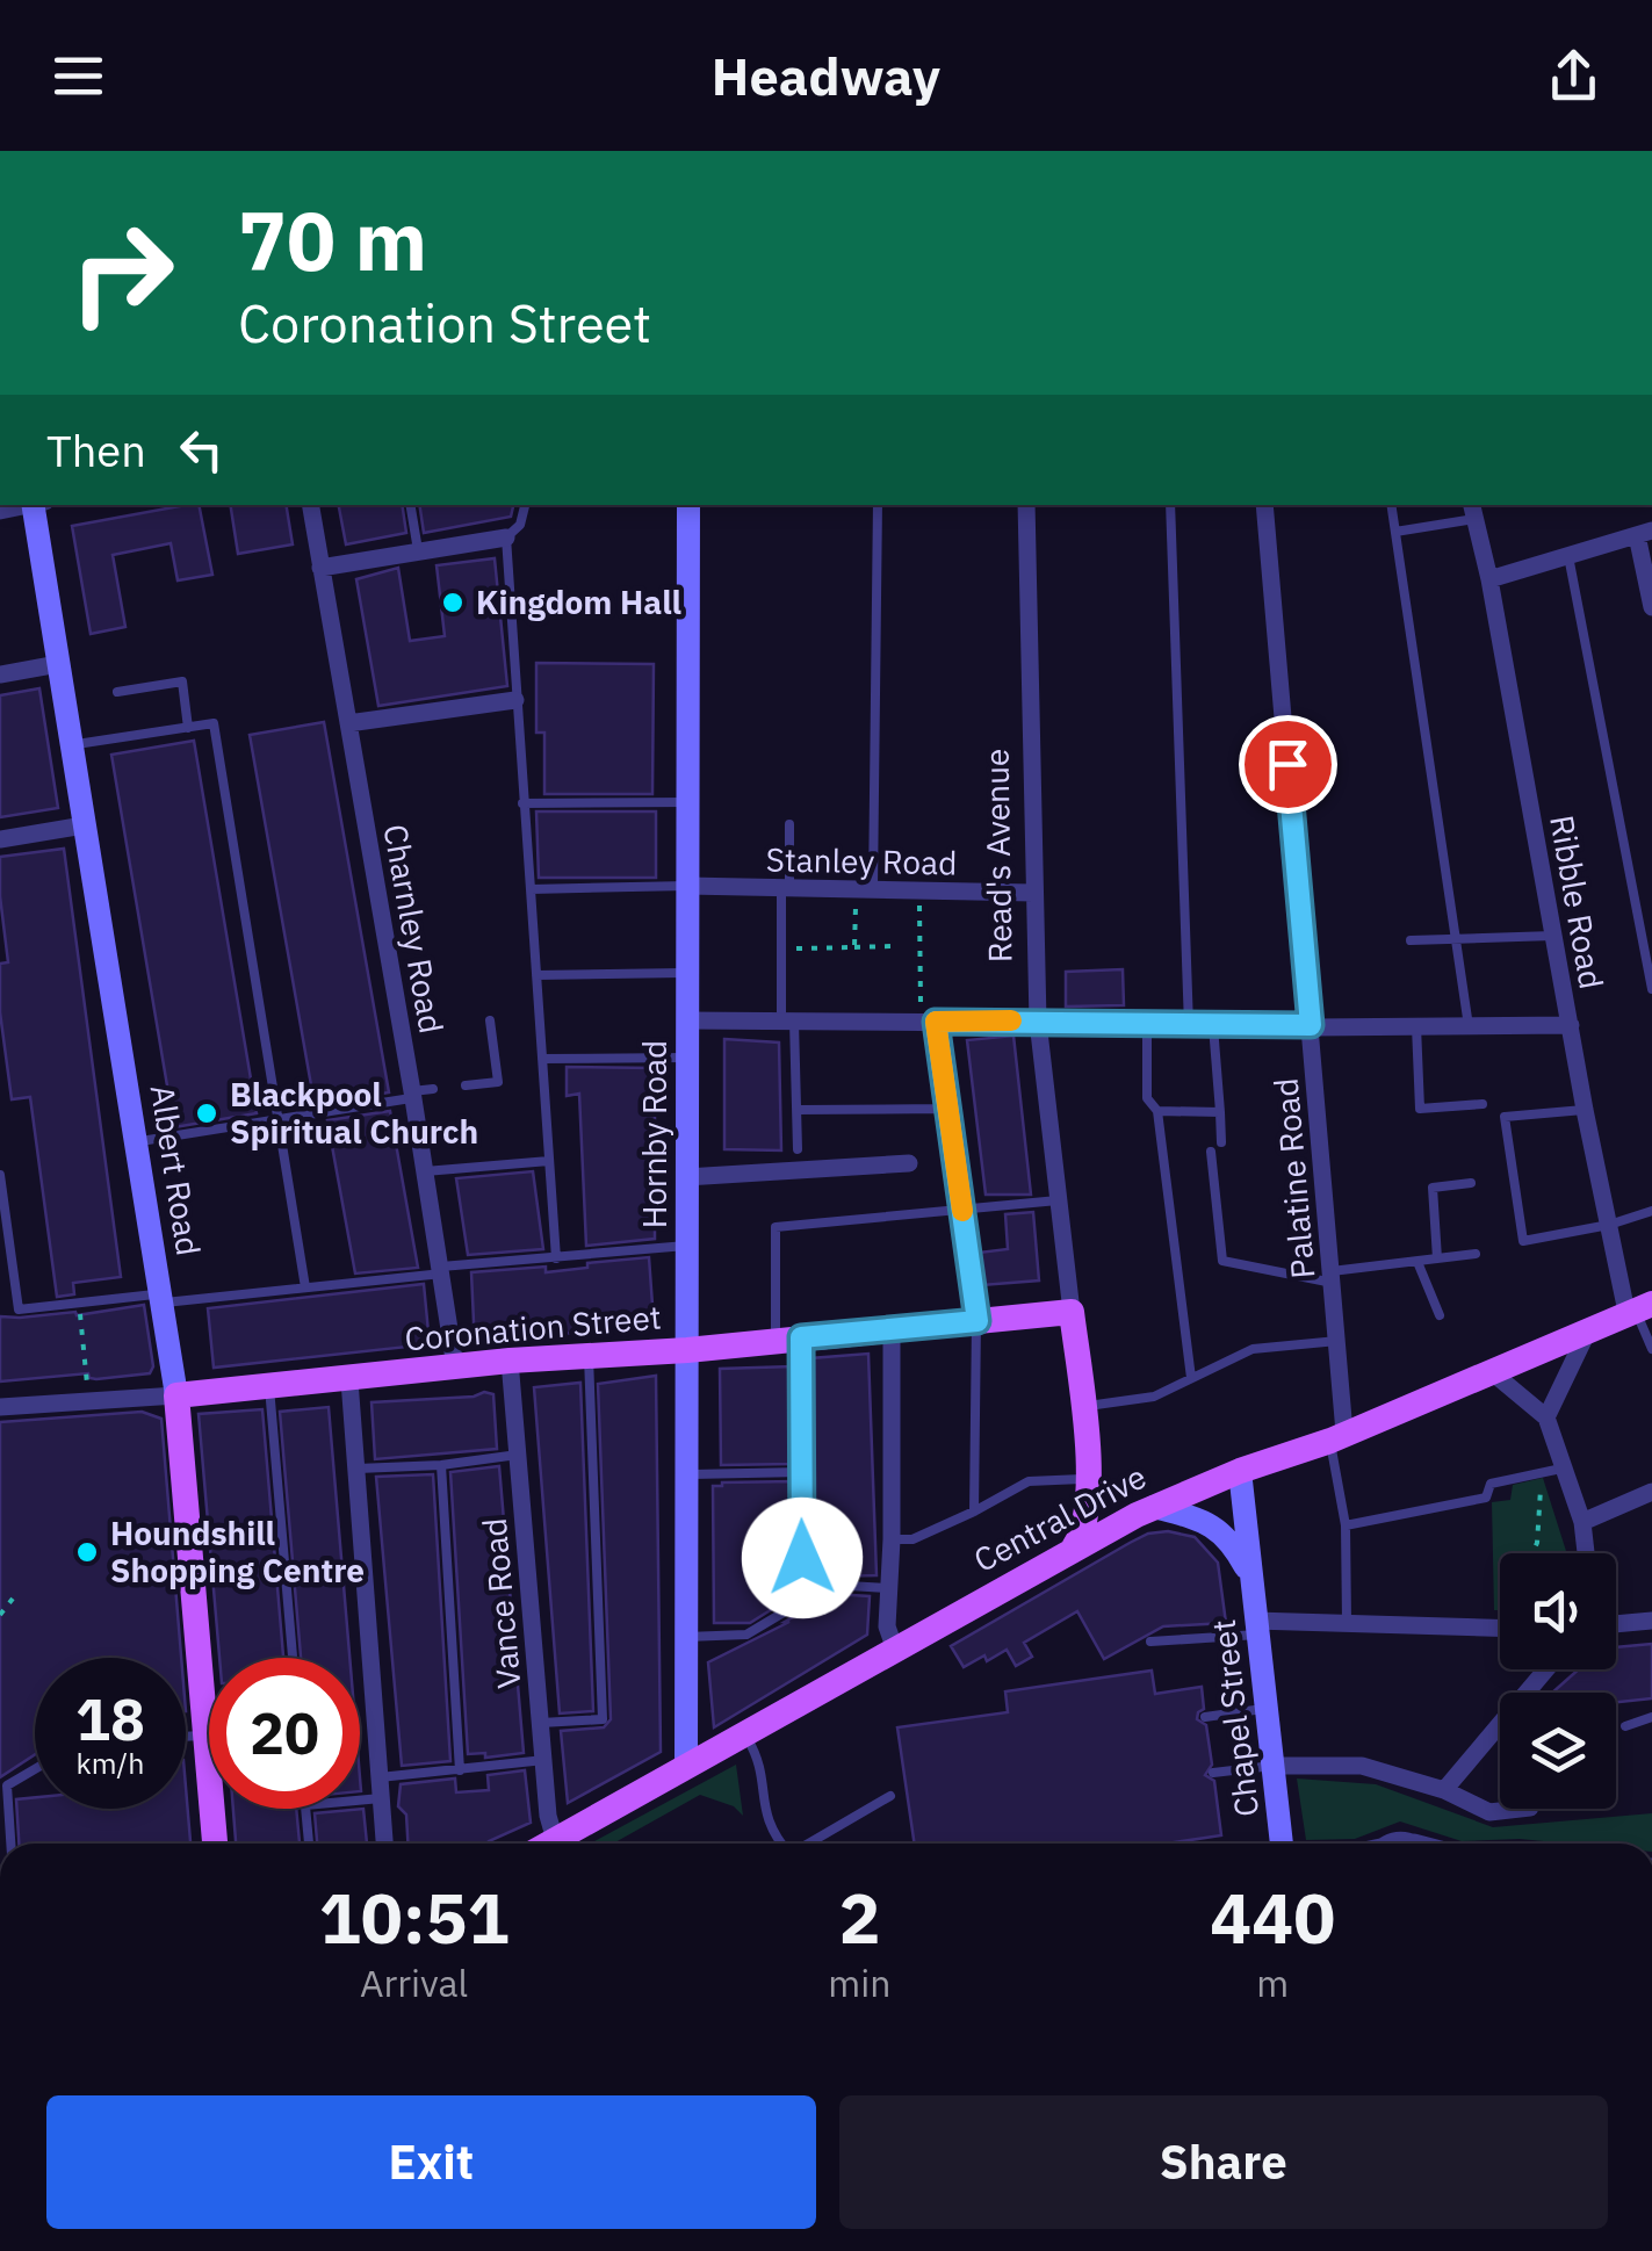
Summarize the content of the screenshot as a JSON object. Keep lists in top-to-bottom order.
{
  "streets": {
    "main road": [
      "Read's Avenue",
      "Albert Road",
      "Coronation Street",
      "Central Drive"
    ],
    "street": [
      "Stanley Road",
      "Ribble Road",
      "Charnley Road",
      "Hornby Road",
      "Palatine Road",
      "Vance Road",
      "Chapel Street"
    ]
  },
  "crossings": [
    ["Read's Avenue", "Stanley Road"],
    ["Read's Avenue", "Coronation Street"],
    ["Read's Avenue", "Central Drive"],
    ["Stanley Road", "Hornby Road"],
    ["Ribble Road", "Central Drive"],
    ["Charnley Road", "Coronation Street"],
    ["Hornby Road", "Coronation Street"],
    ["Hornby Road", "Central Drive"],
    ["Albert Road", "Coronation Street"],
    ["Palatine Road", "Central Drive"],
    ["Coronation Street", "Vance Road"],
    ["Central Drive", "Vance Road"],
    ["Central Drive", "Chapel Street"]
  ],
  "places": ["Kingdom Hall", "Blackpool Spiritual Church", "Houndshill Shopping Centre"],
  "page": {
    "header": "Headway",
    "turn": ["70 m", "Coronation Street"],
    "then": "Then",
    "speed": "18 km/h",
    "limit": "20",
    "eta": [
      "10:51",
      "Arrival",
      "2",
      "min",
      "440",
      "m"
    ],
    "buttons": ["Exit", "Share"]
  }
}
